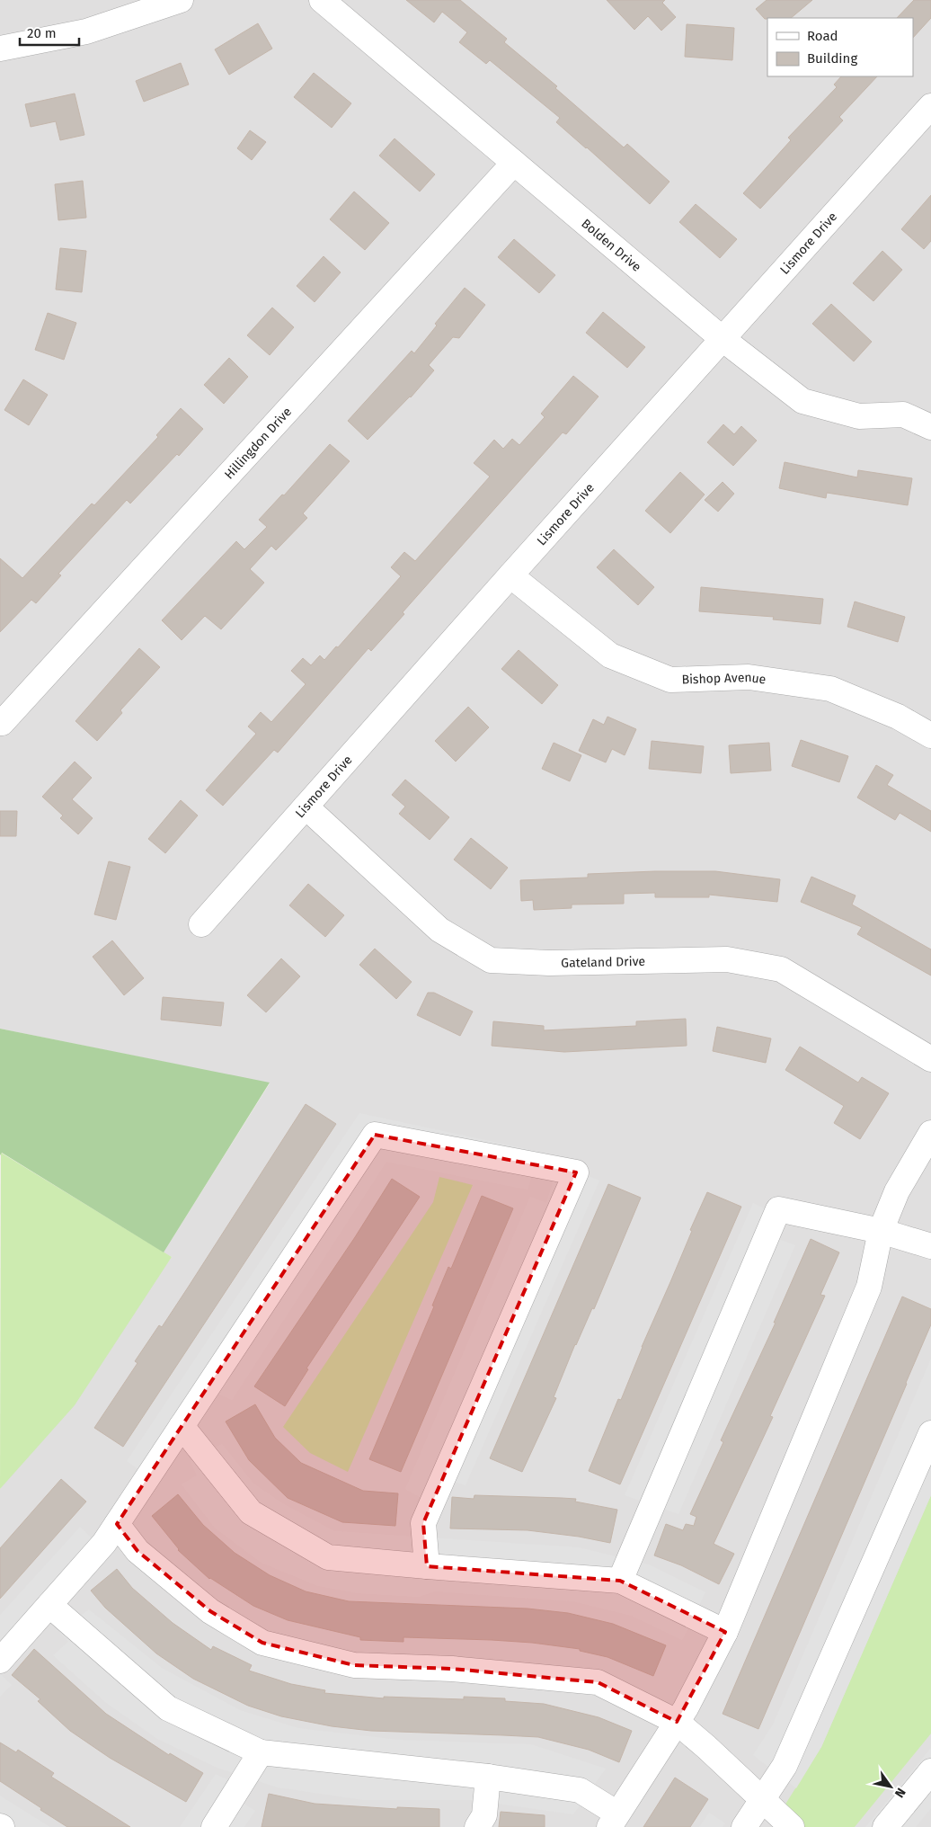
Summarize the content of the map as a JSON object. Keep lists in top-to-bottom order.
{
  "streets": {
    "street": [
      "Lismore Drive",
      "Bolden Drive",
      "Hillingdon Drive",
      "Bishop Avenue",
      "Gateland Drive"
    ]
  },
  "crossings": [
    ["Lismore Drive", "Bolden Drive"],
    ["Lismore Drive", "Bishop Avenue"],
    ["Lismore Drive", "Gateland Drive"],
    ["Bolden Drive", "Hillingdon Drive"]
  ],
  "legend": ["Road", "Building"],
  "scale_bar": "20 m",
  "north": "bottom right"
}
